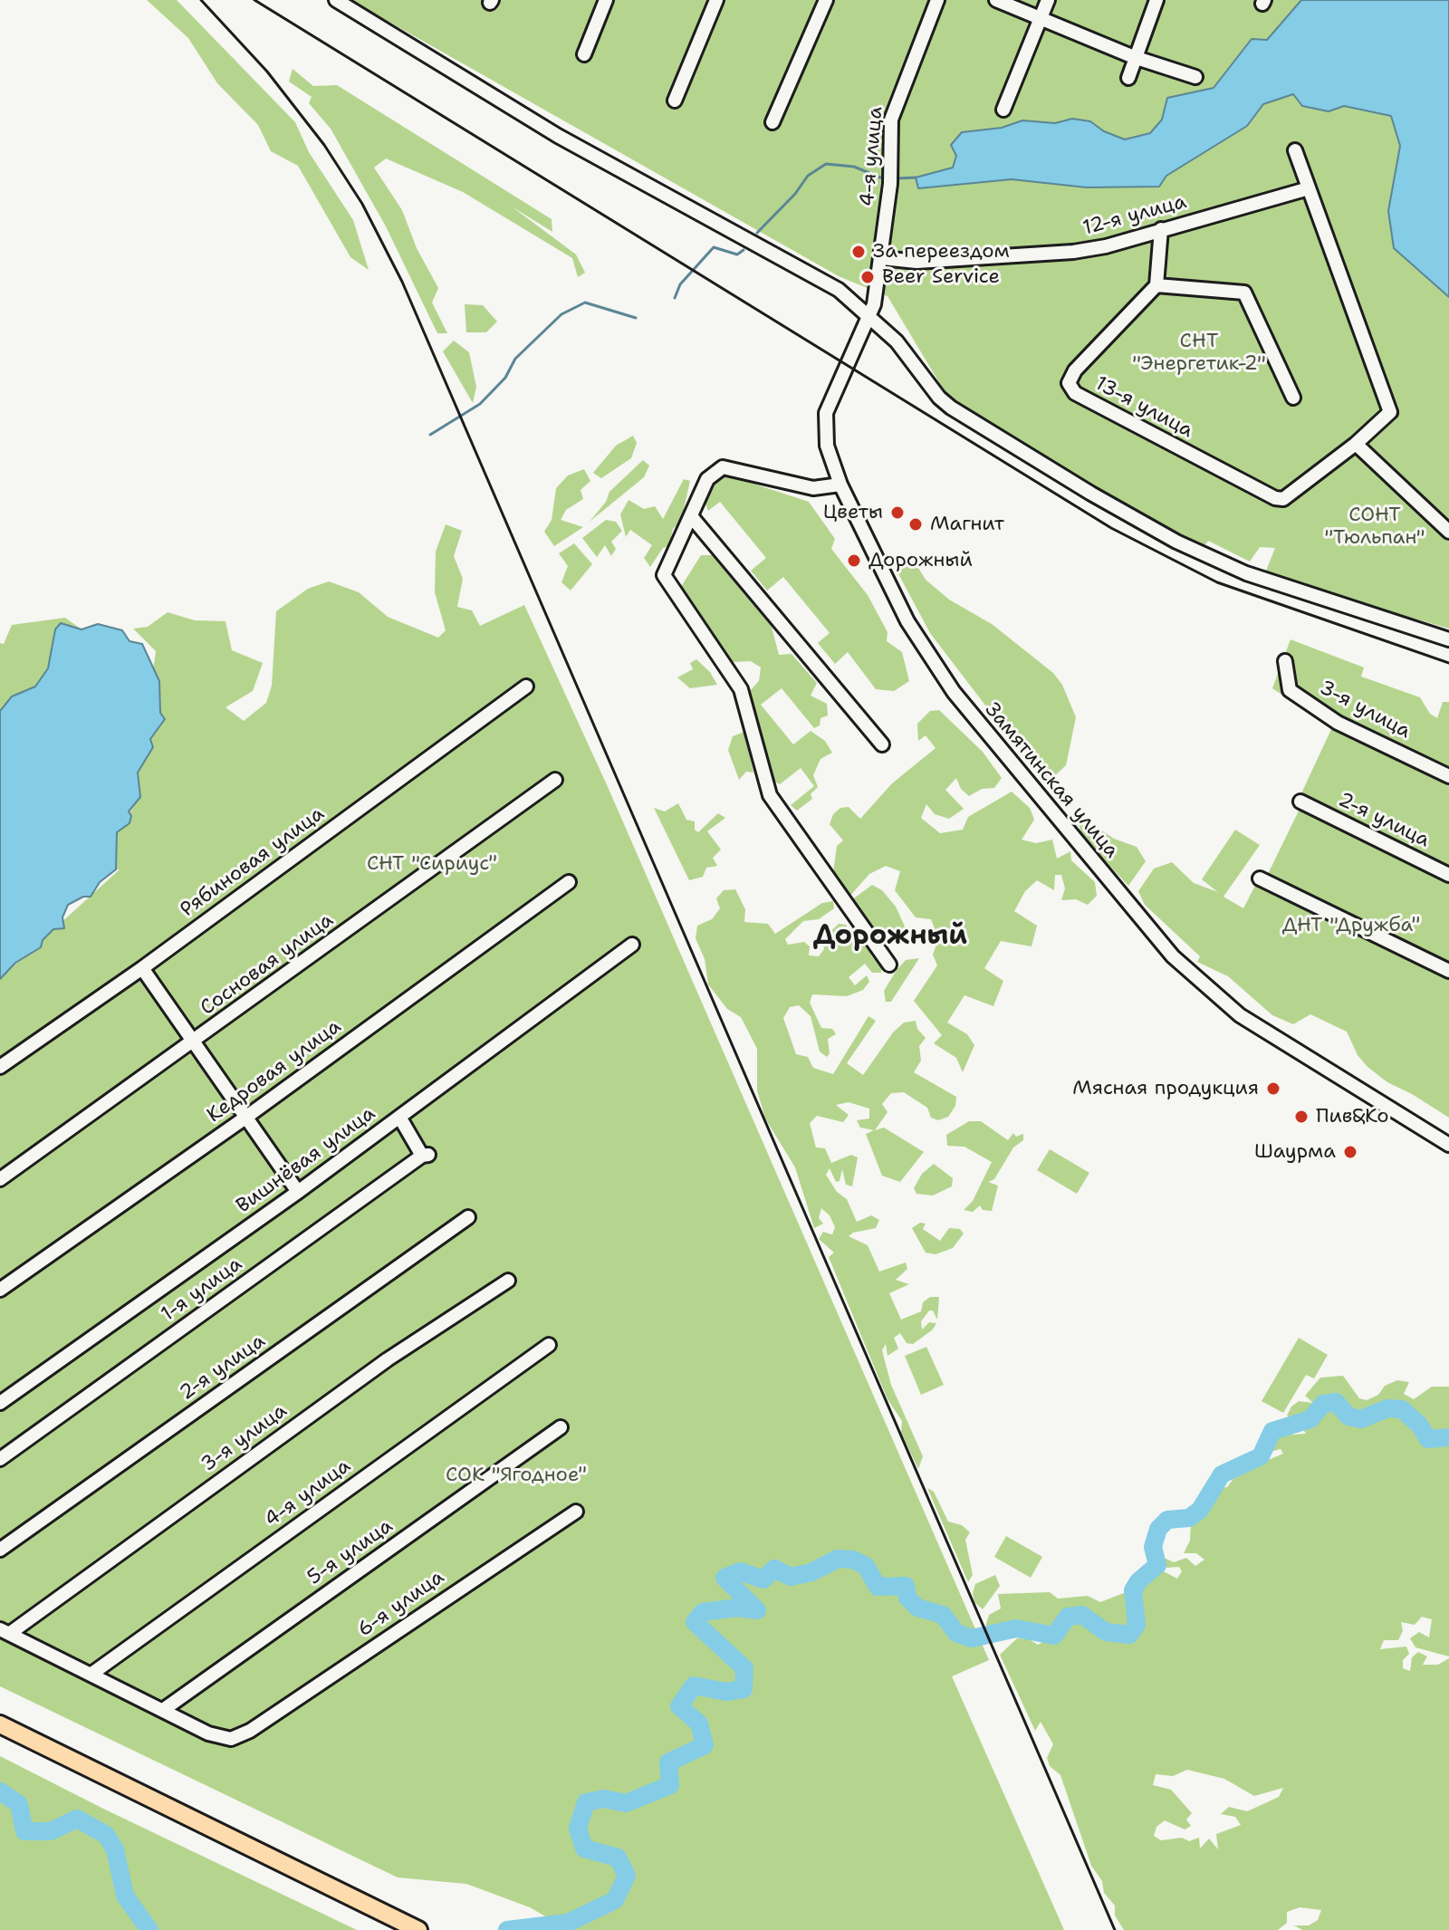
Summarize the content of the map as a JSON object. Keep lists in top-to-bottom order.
{
  "streets": {
    "street": [
      "4-я улица",
      "12-я улица",
      "13-я улица",
      "3-я улица",
      "Замятинская улица",
      "2-я улица",
      "Рябиновая улица",
      "Сосновая улица",
      "Кедровая улица",
      "Вишнёвая улица",
      "1-я улица",
      "5-я улица",
      "6-я улица"
    ]
  },
  "crossings": [
    ["4-я улица", "12-я улица"],
    ["4-я улица", "Замятинская улица"],
    ["Вишнёвая улица", "1-я улица"],
    ["5-я улица", "6-я улица"]
  ],
  "districts": ["Дорожный"],
  "parks": [
    "СHТ \"Энергетик-2\"",
    "СОНТ \"Тюльпан\"",
    "СНТ \"Сириус\"",
    "ДНТ \"Дружба\"",
    "СОК \"Ягодное\""
  ],
  "places": [
    "За переездом",
    "Beer Service",
    "Цветы",
    "Магнит",
    "Дорожный",
    "Мясная продукция",
    "Пив&Ко",
    "Шаурма"
  ]
}
